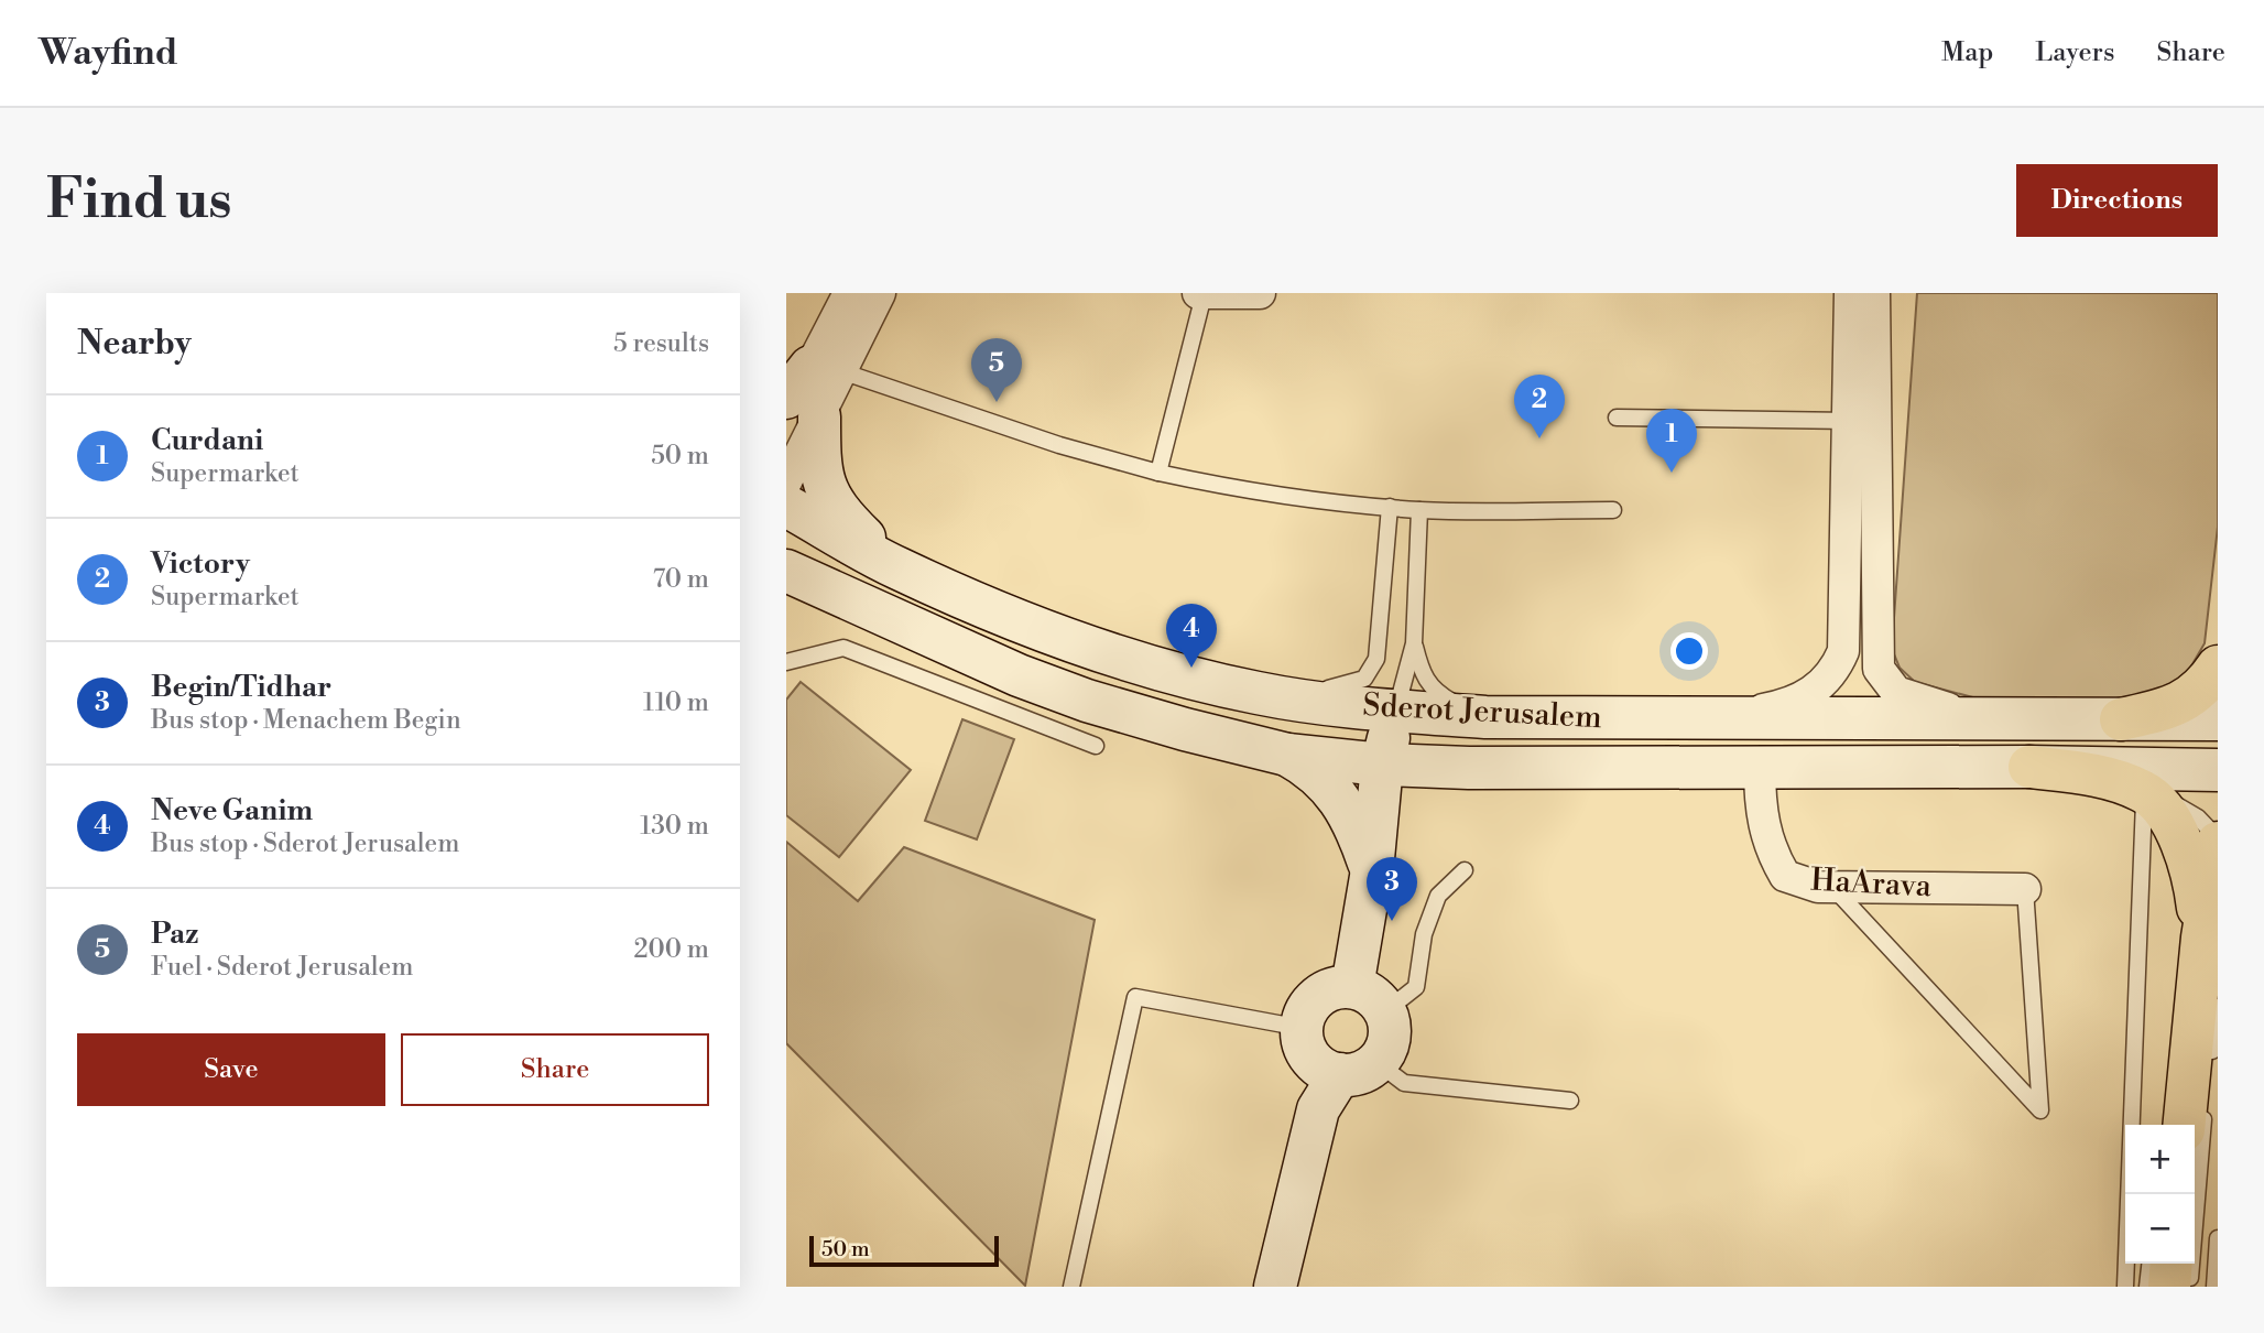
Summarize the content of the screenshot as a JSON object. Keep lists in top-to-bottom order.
{
  "streets": {
    "main road": ["Sderot Jerusalem"],
    "street": ["HaArava"]
  },
  "crossings": [
    ["Sderot Jerusalem", "HaArava"]
  ],
  "scale_bar": "50 m",
  "page": {
    "header": "Wayfind",
    "nav": ["Map", "Layers", "Share"],
    "buttons": [
      "Directions",
      ["Save", "Share"]
    ],
    "title": "Find us",
    "heading": ["Nearby", "5 results"],
    "pins": [
      "5",
      "2",
      "1",
      "4",
      "3"
    ],
    "list": [
      {
        "mark": "1",
        "name": "Curdani",
        "note": "Supermarket",
        "value": "50 m"
      },
      {
        "mark": "2",
        "name": "Victory",
        "note": "Supermarket",
        "value": "70 m"
      },
      {
        "mark": "3",
        "name": "Begin/Tidhar",
        "note": "Bus stop · Menachem Begin",
        "value": "110 m"
      },
      {
        "mark": "4",
        "name": "Neve Ganim",
        "note": "Bus stop · Sderot Jerusalem",
        "value": "130 m"
      },
      {
        "mark": "5",
        "name": "Paz",
        "note": "Fuel · Sderot Jerusalem",
        "value": "200 m"
      }
    ],
    "map_buttons": ["+", "−"],
    "scale": "50 m"
  }
}
